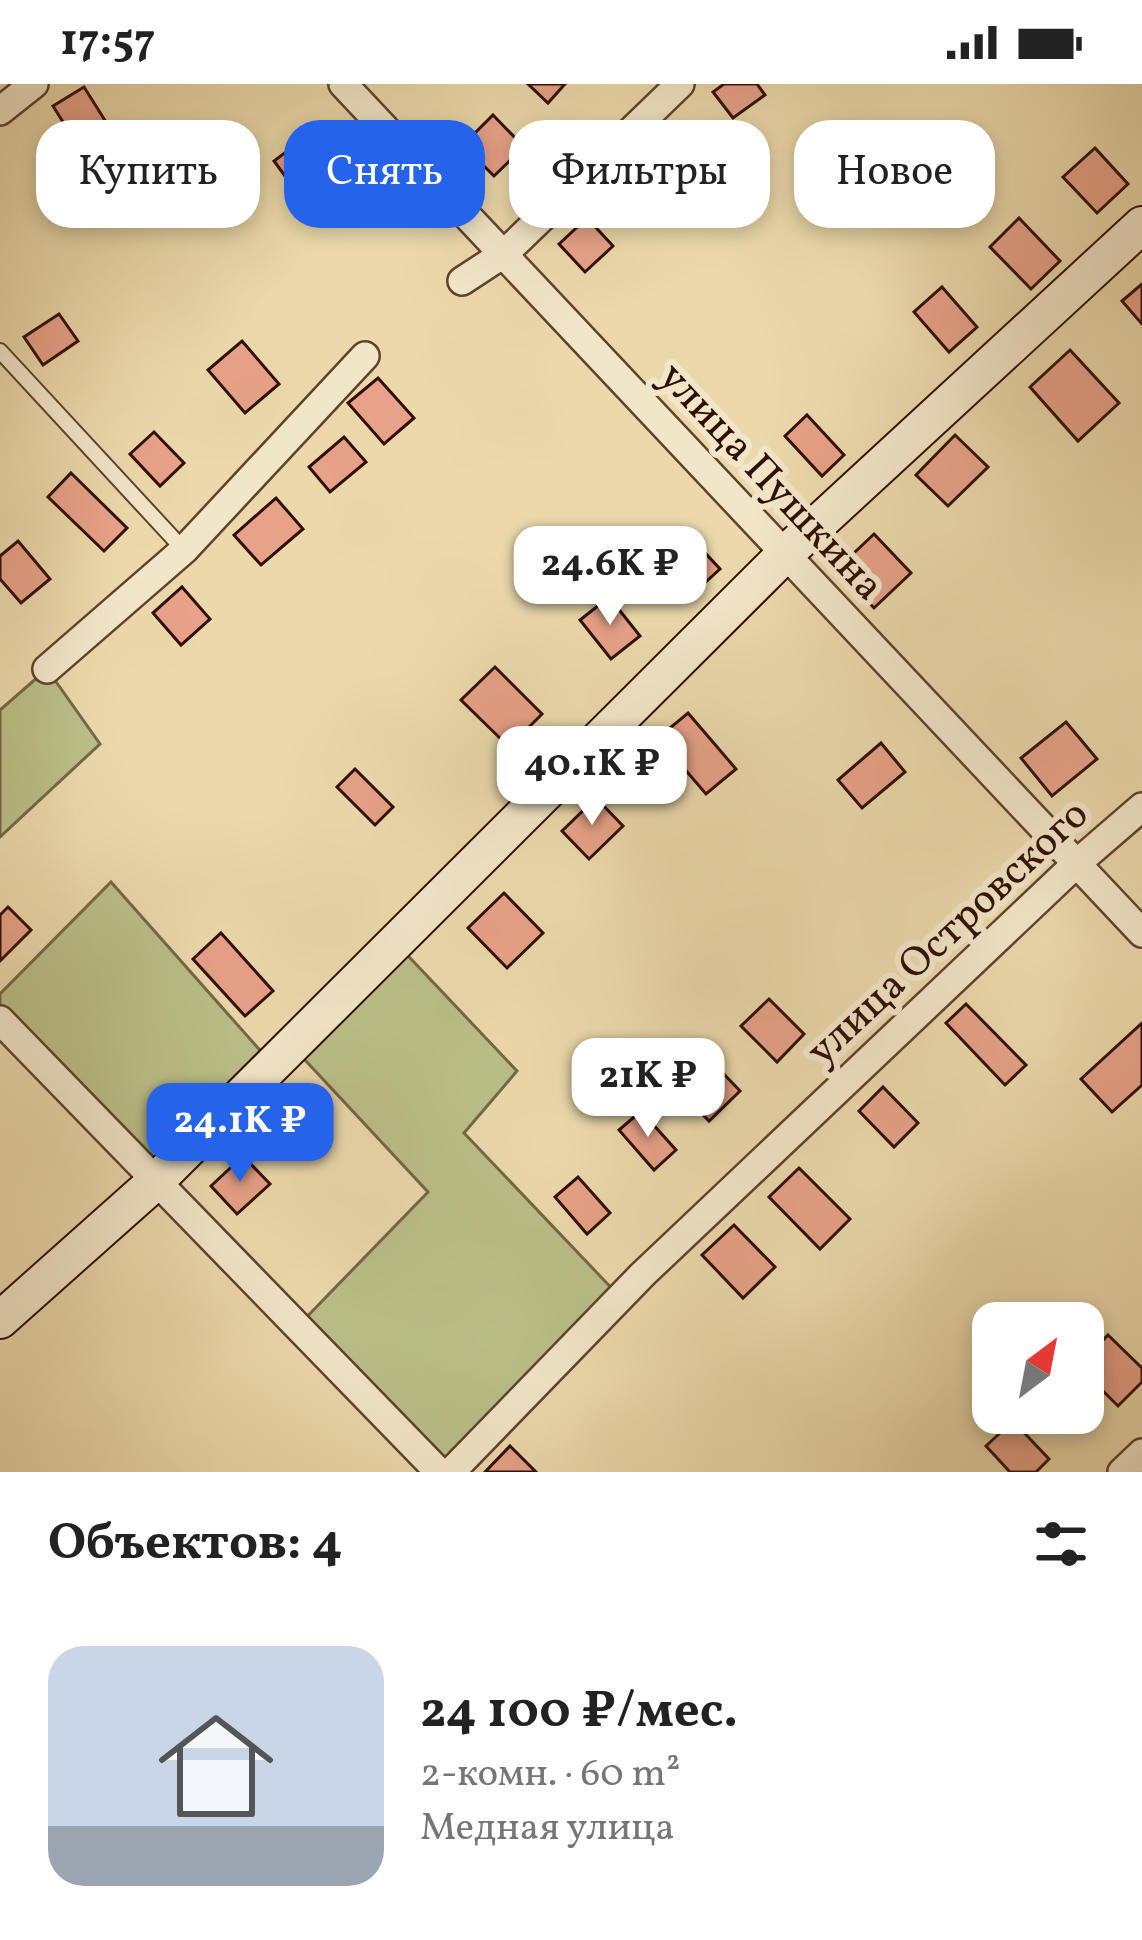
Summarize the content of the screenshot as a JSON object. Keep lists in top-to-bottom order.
{
  "streets": {
    "street": ["улица Пушкина", "улица Островского"]
  },
  "crossings": [
    ["улица Пушкина", "улица Островского"]
  ],
  "north": "top right",
  "page": {
    "status": "17:57",
    "chip": [
      "Купить",
      "Снять",
      "Фильтры",
      "Новое"
    ],
    "price": [
      "24.6K ₽",
      "40.1K ₽",
      "21K ₽",
      "24.1K ₽"
    ],
    "heading": "Объектов: 4",
    "list": [
      {
        "name": "24 100 ₽/мес.",
        "note": "2-комн. · 60 m² · Медная улица"
      }
    ]
  }
}
